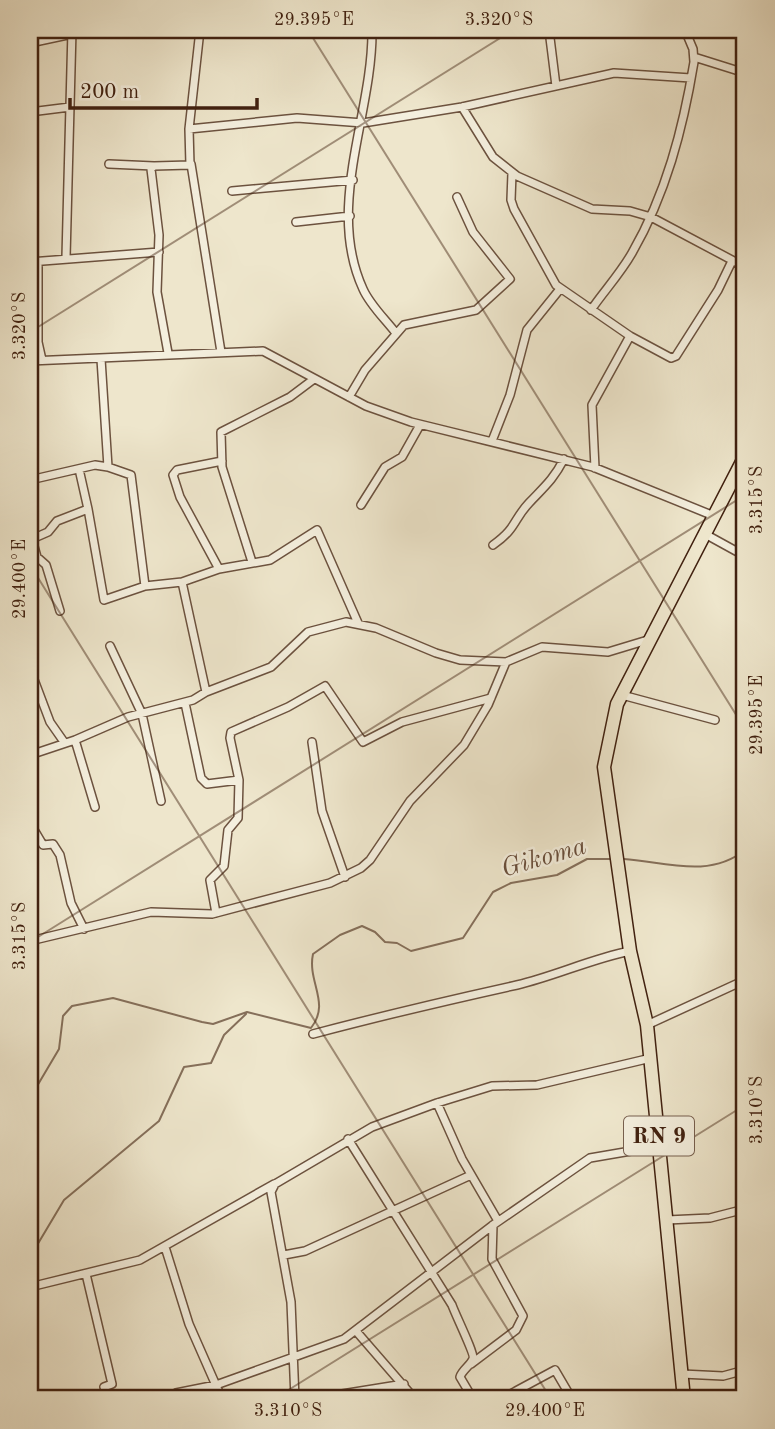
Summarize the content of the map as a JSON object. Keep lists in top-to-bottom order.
{
  "streets": {
    "main road": ["RN 9"]
  },
  "water": ["Gikoma"],
  "scale_bar": "200 m",
  "coordinates": [
    "29.395°E",
    "3.320°S",
    "3.315°S",
    "29.400°E",
    "3.310°S"
  ]
}
